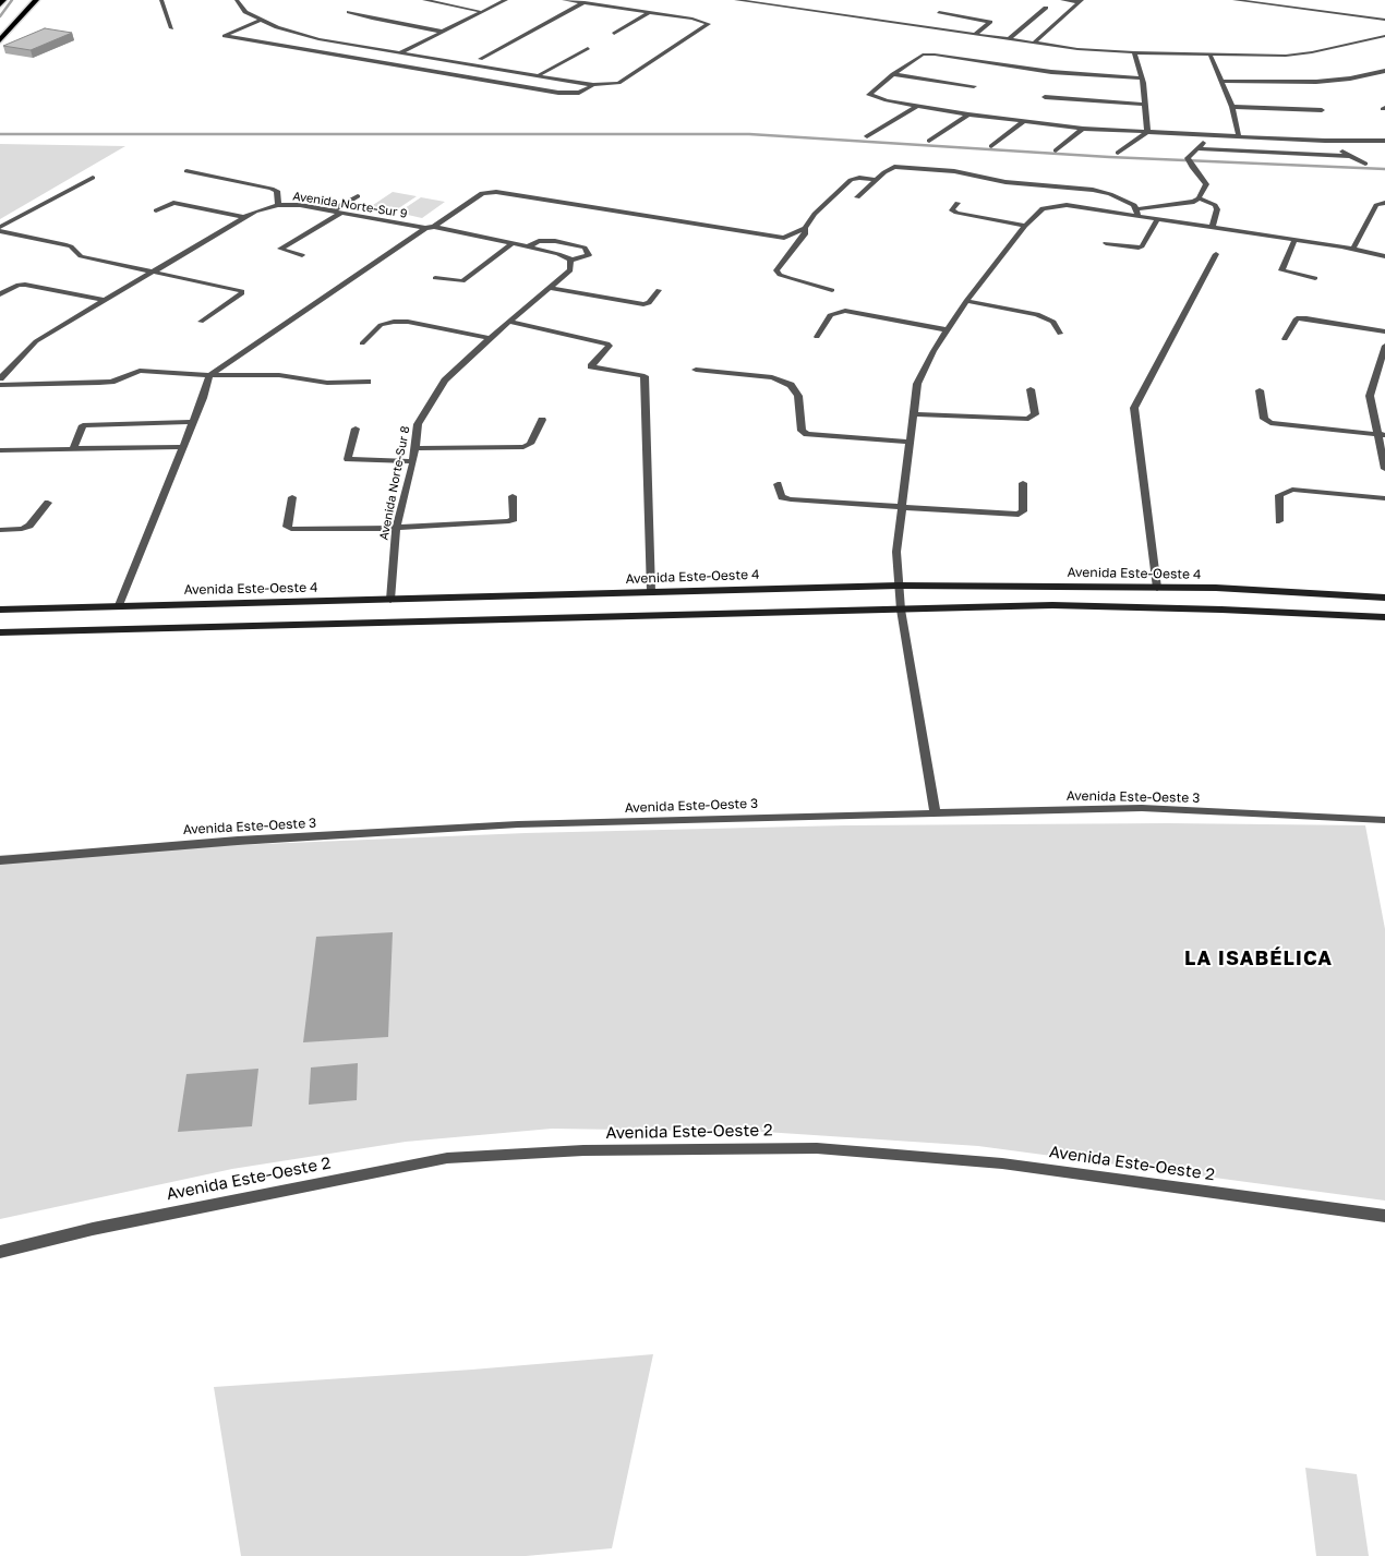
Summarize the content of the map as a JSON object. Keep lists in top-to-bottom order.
{
  "streets": {
    "main road": ["Avenida Este-Oeste 4"],
    "street": [
      "Avenida Norte-Sur 9",
      "Avenida Norte-Sur 8",
      "Avenida Este-Oeste 3",
      "Avenida Este-Oeste 2"
    ]
  },
  "crossings": [
    ["Avenida Norte-Sur 9", "Avenida Norte-Sur 8"],
    ["Avenida Norte-Sur 8", "Avenida Este-Oeste 4"]
  ],
  "districts": ["LA ISABÉLICA"]
}
